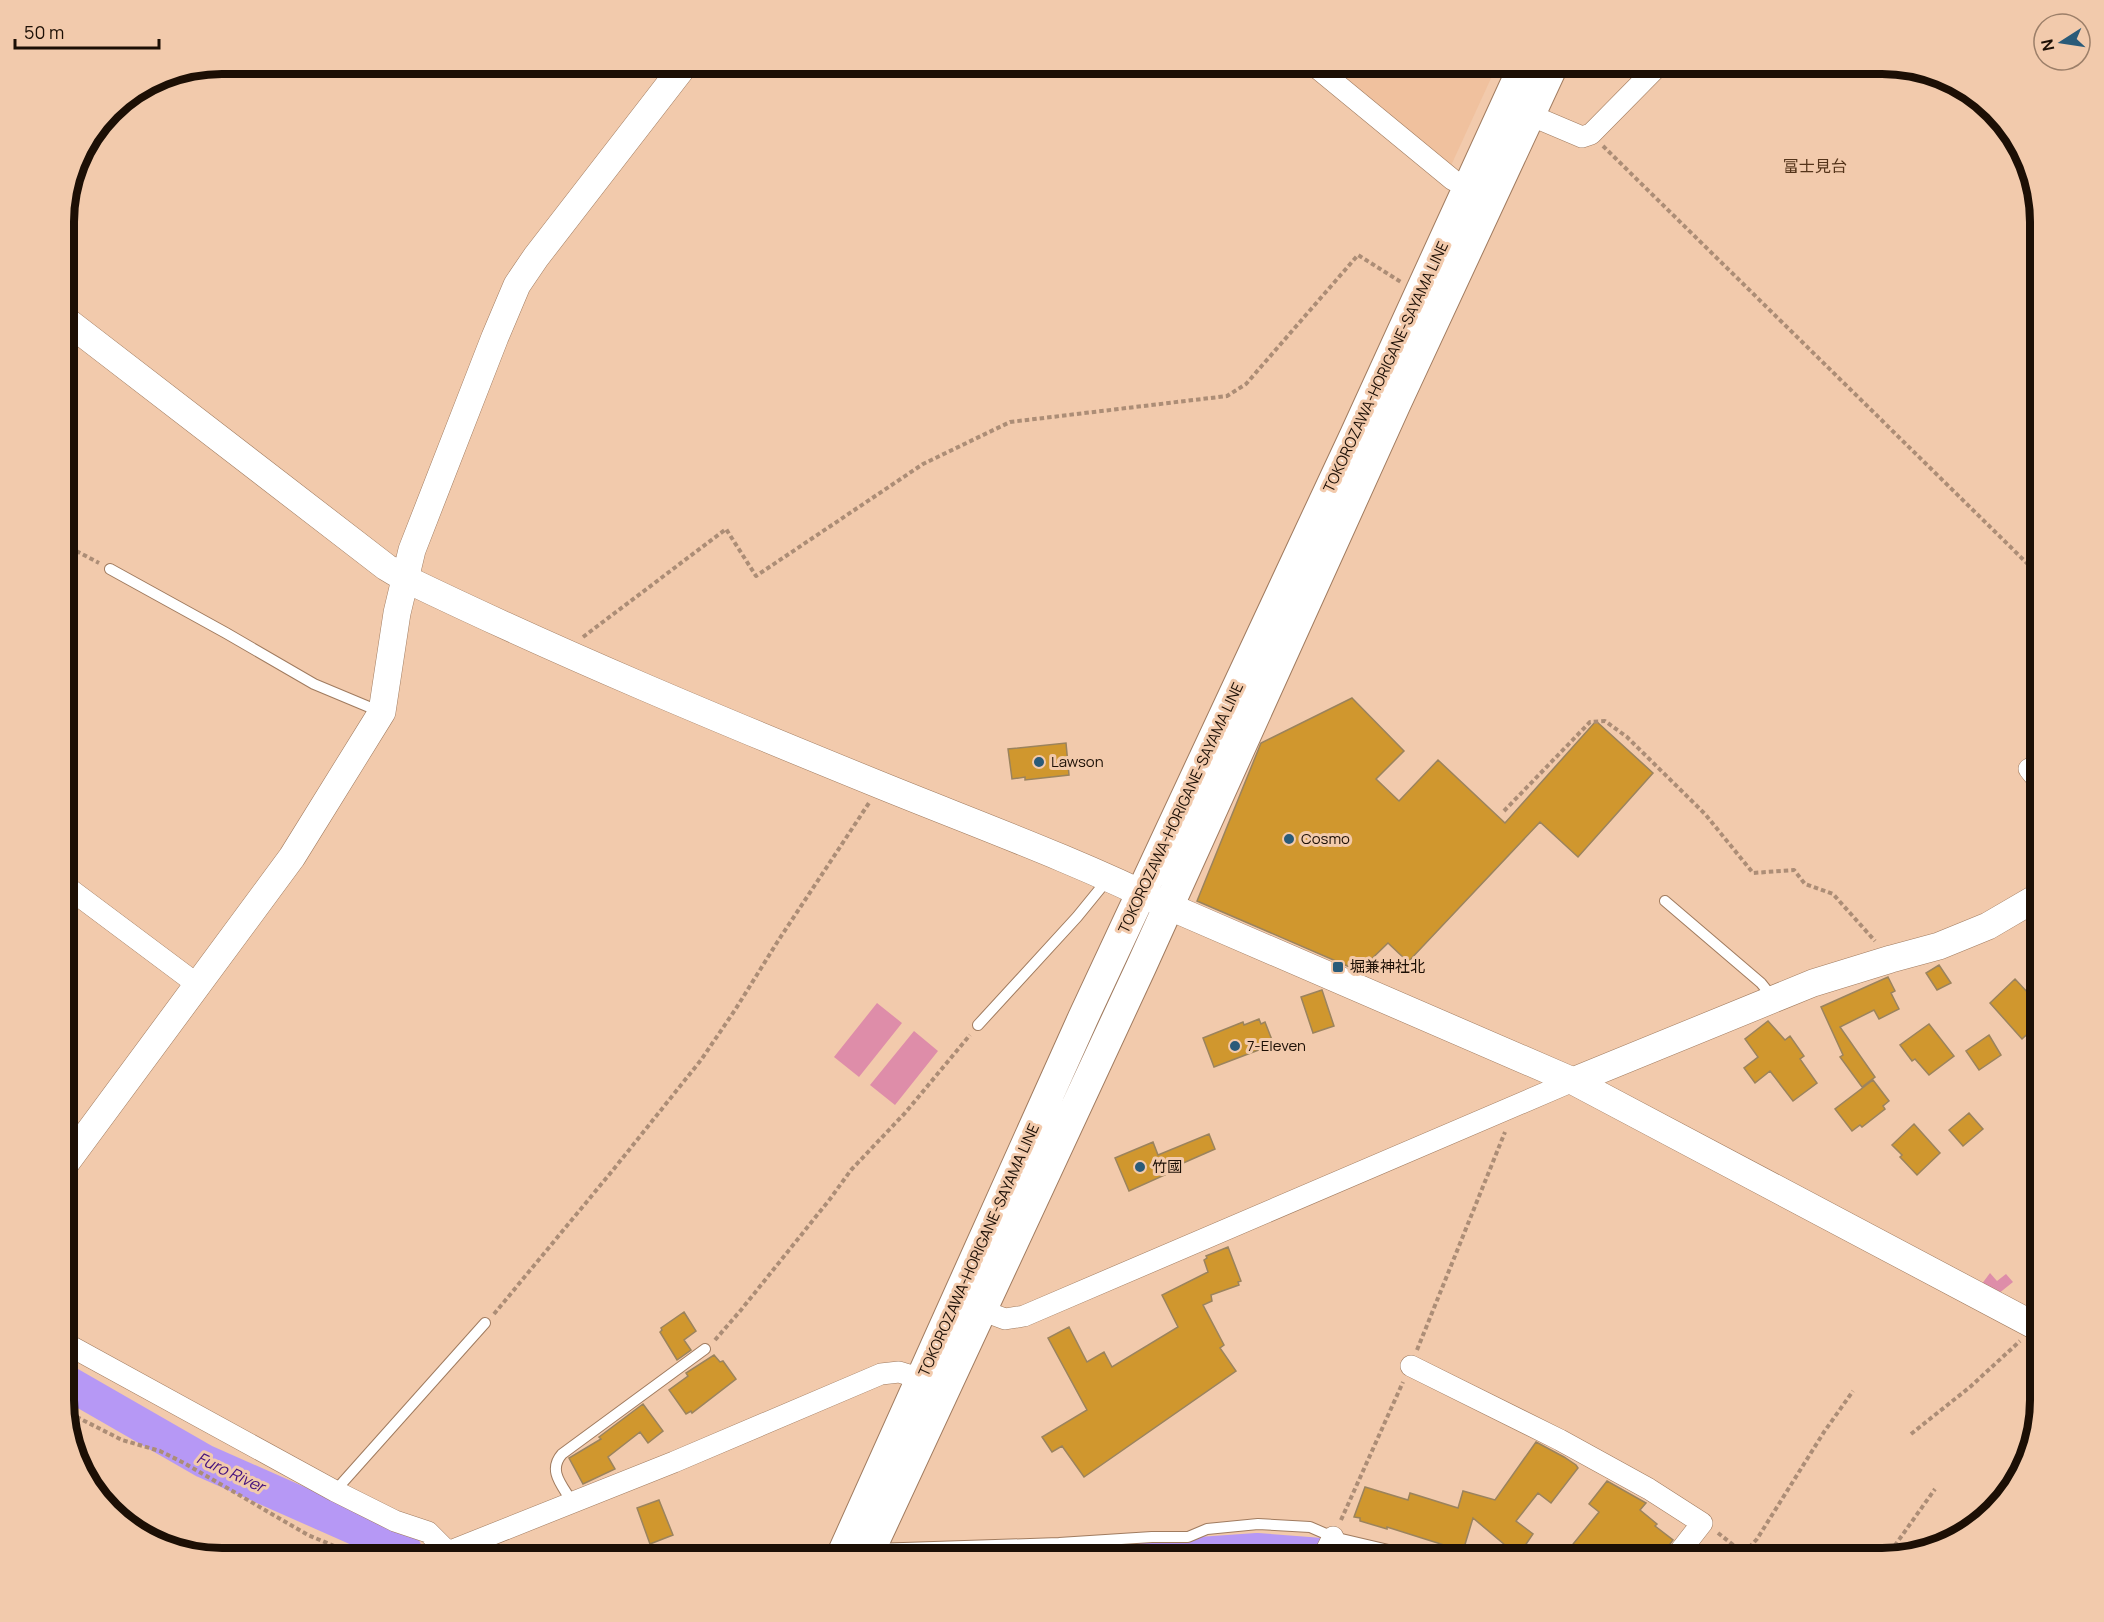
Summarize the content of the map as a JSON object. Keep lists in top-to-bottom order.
{
  "streets": {
    "main road": ["TOKOROZAWA-HORIGANE-SAYAMA LINE"]
  },
  "districts": ["富士見台"],
  "water": ["Furo River"],
  "places": {
    "other": [
      "Lawson",
      "Cosmo",
      "7-Eleven",
      "竹國"
    ],
    "transit": ["堀兼神社北"]
  },
  "scale_bar": "50 m",
  "north": "left"
}
